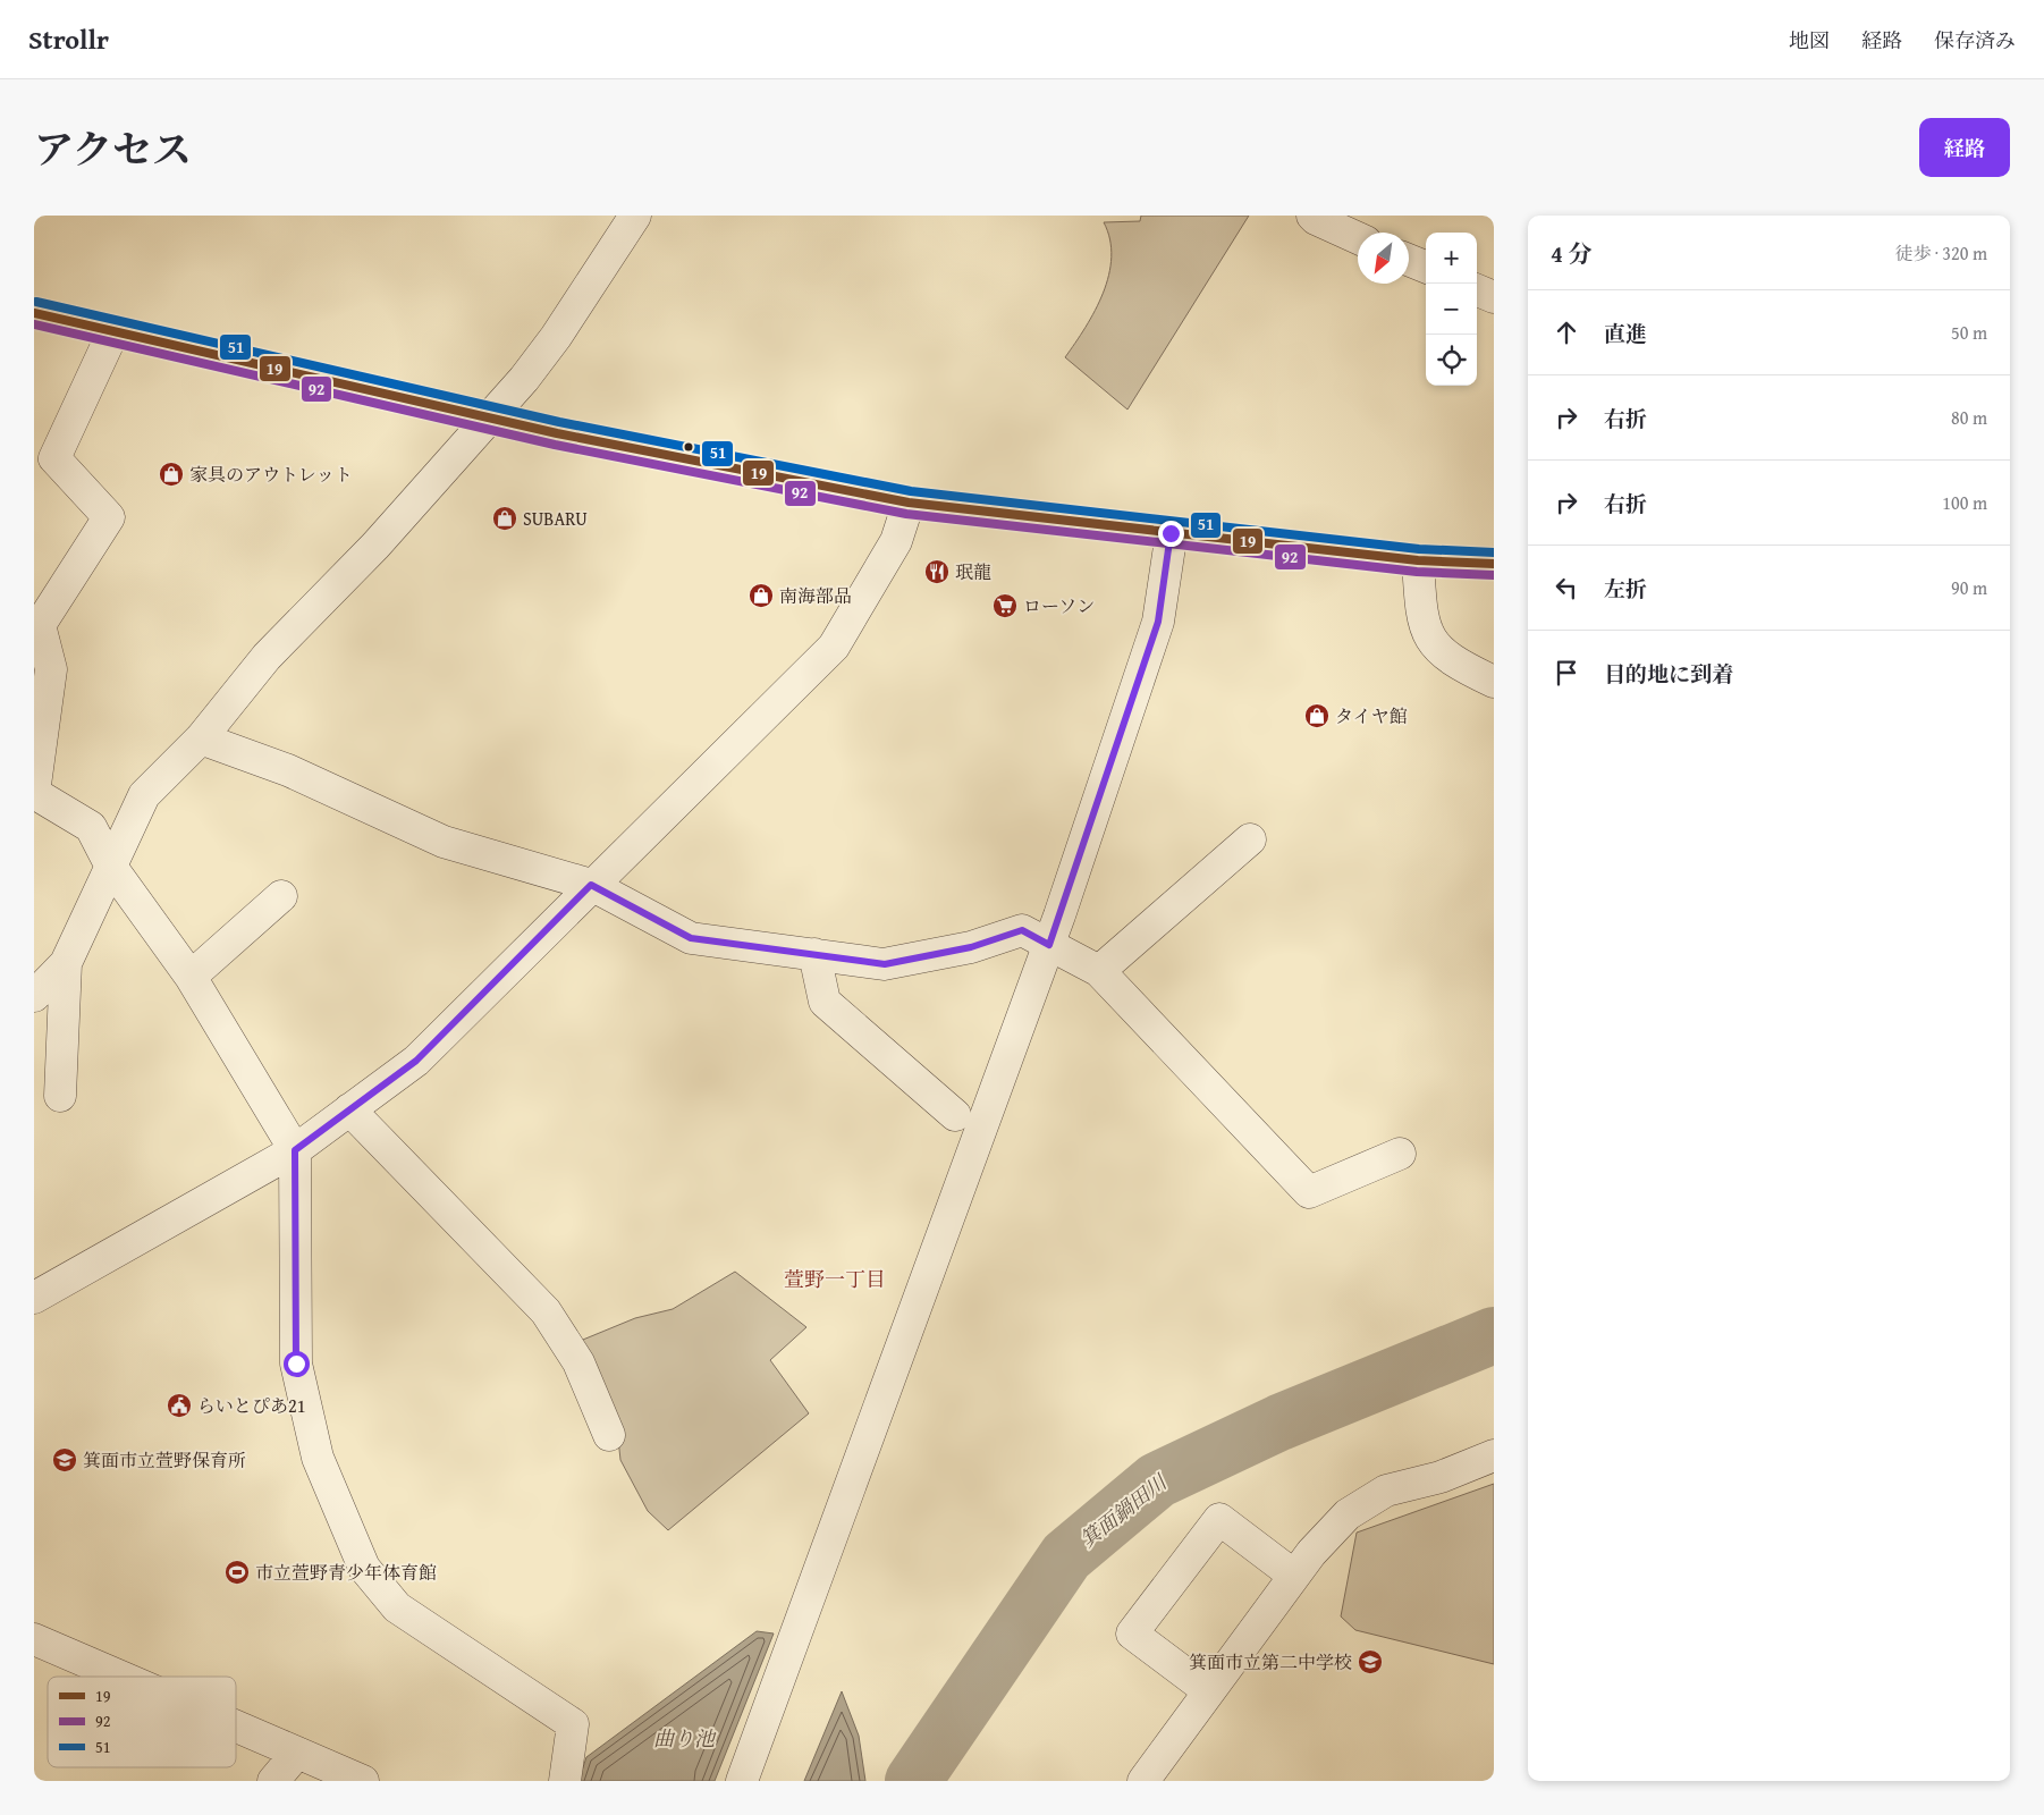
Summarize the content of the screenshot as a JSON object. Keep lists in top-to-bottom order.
{
  "districts": ["萱野一丁目"],
  "water": ["箕面鍋田川", "曲り池"],
  "places": {
    "shop": [
      "家具のアウトレット",
      "SUBARU",
      "南海部品",
      "タイヤ館"
    ],
    "restaurant": ["珉龍"],
    "supermarket": ["ローソン"],
    "public building": ["らいとぴあ21"],
    "school or university": ["箕面市立萱野保育所", "箕面市立第二中学校"],
    "sports": ["市立萱野青少年体育館"]
  },
  "lines": ["transit line 51", "transit line 19", "transit line 92"],
  "legend": ["19", "92", "51"],
  "north": "bottom left",
  "page": {
    "header": "Strollr",
    "nav": ["地図", "経路", "保存済み"],
    "title": "アクセス",
    "buttons": "経路",
    "heading": ["4 分", "徒歩 · 320 m"],
    "map_buttons": ["+", "−"],
    "list": [
      ["直進", "50 m"],
      ["右折", "80 m"],
      ["右折", "100 m"],
      ["左折", "90 m"],
      "目的地に到着"
    ]
  }
}
